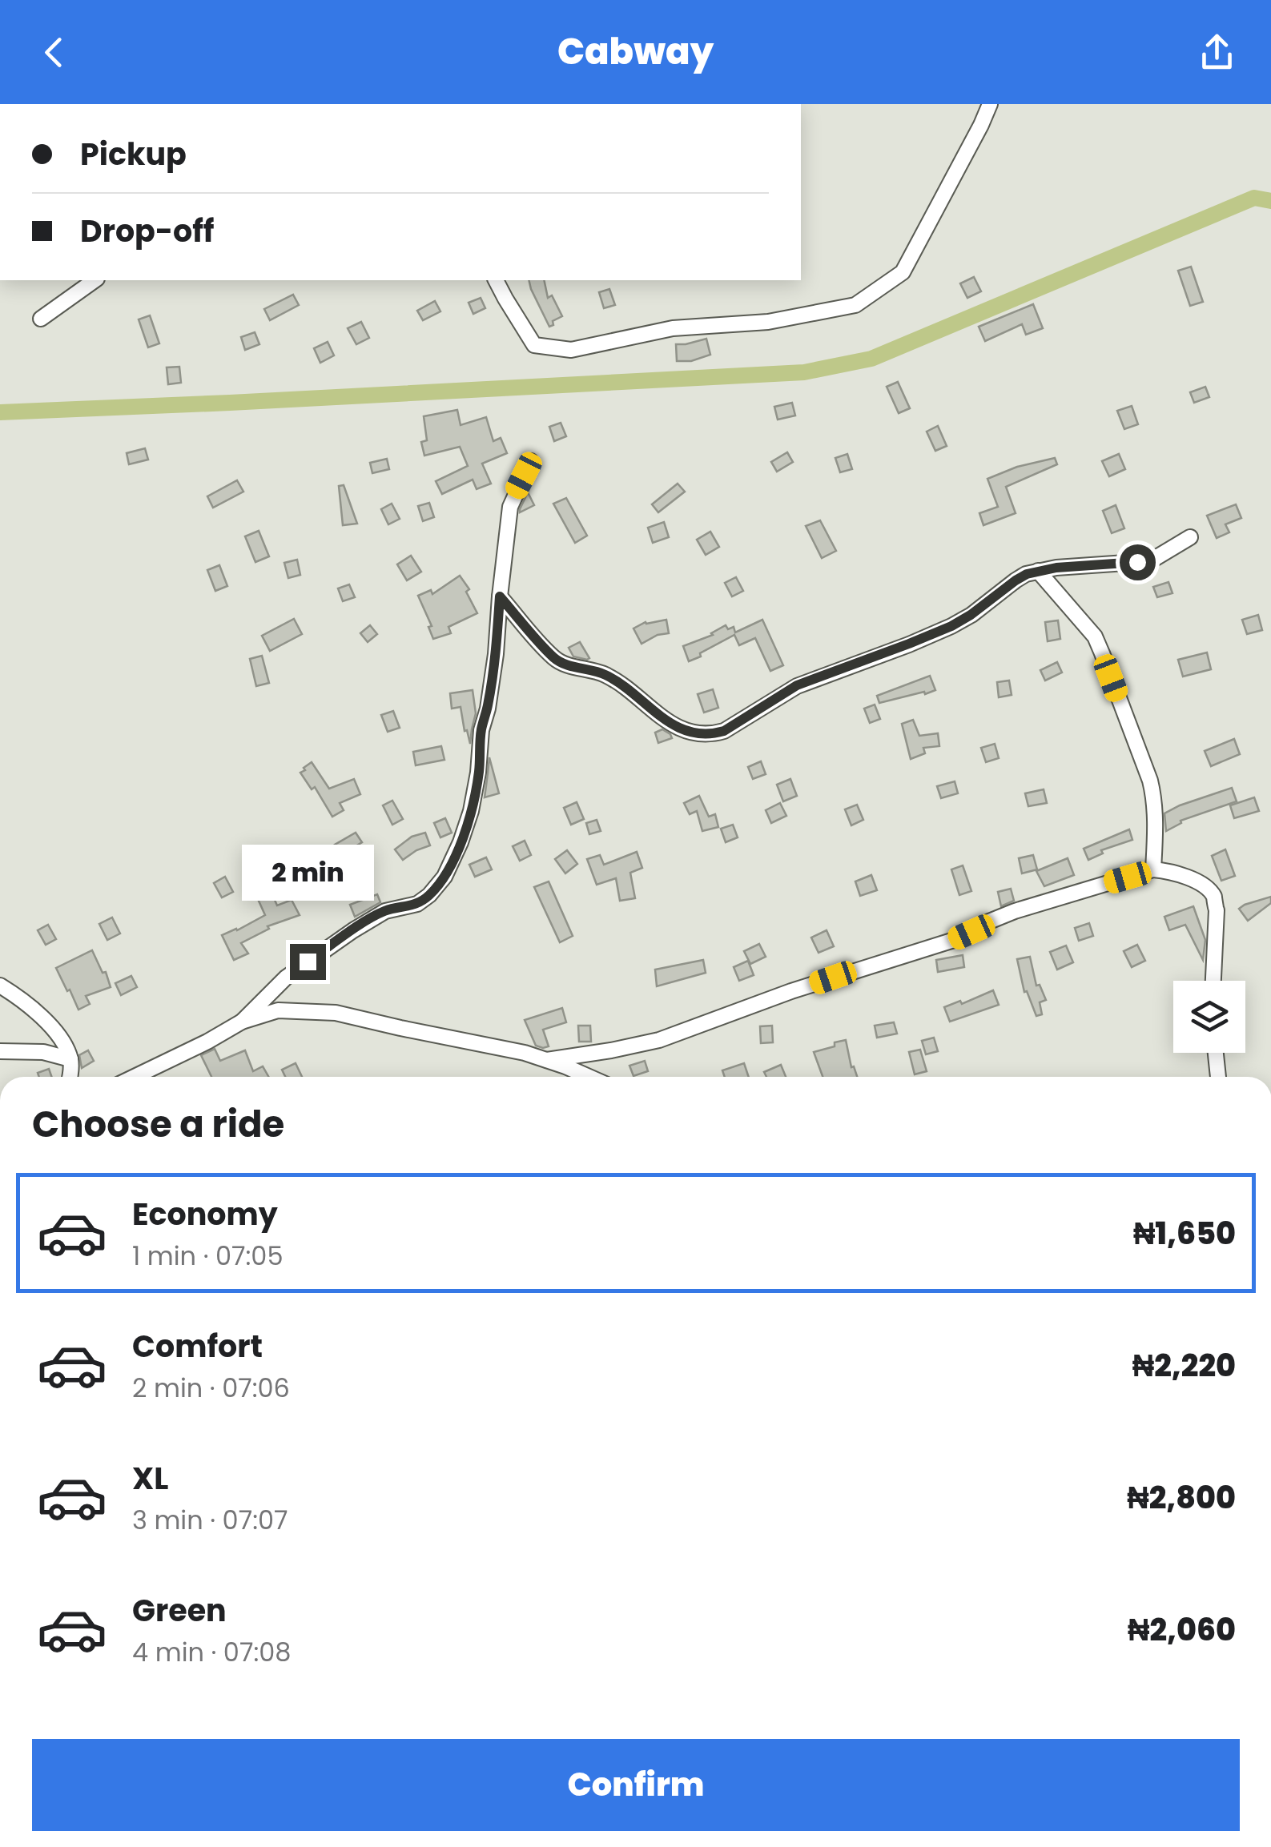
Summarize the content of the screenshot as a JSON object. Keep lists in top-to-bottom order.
{
  "page": {
    "header": "Cabway",
    "banner": ["Pickup", "Drop-off"],
    "bubble": "2 min",
    "heading": "Choose a ride",
    "list": [
      {
        "name": "Economy",
        "note": "1 min · 07:05",
        "value": "₦1,650"
      },
      {
        "name": "Comfort",
        "note": "2 min · 07:06",
        "value": "₦2,220"
      },
      {
        "name": "XL",
        "note": "3 min · 07:07",
        "value": "₦2,800"
      },
      {
        "name": "Green",
        "note": "4 min · 07:08",
        "value": "₦2,060"
      }
    ],
    "buttons": "Confirm"
  }
}
